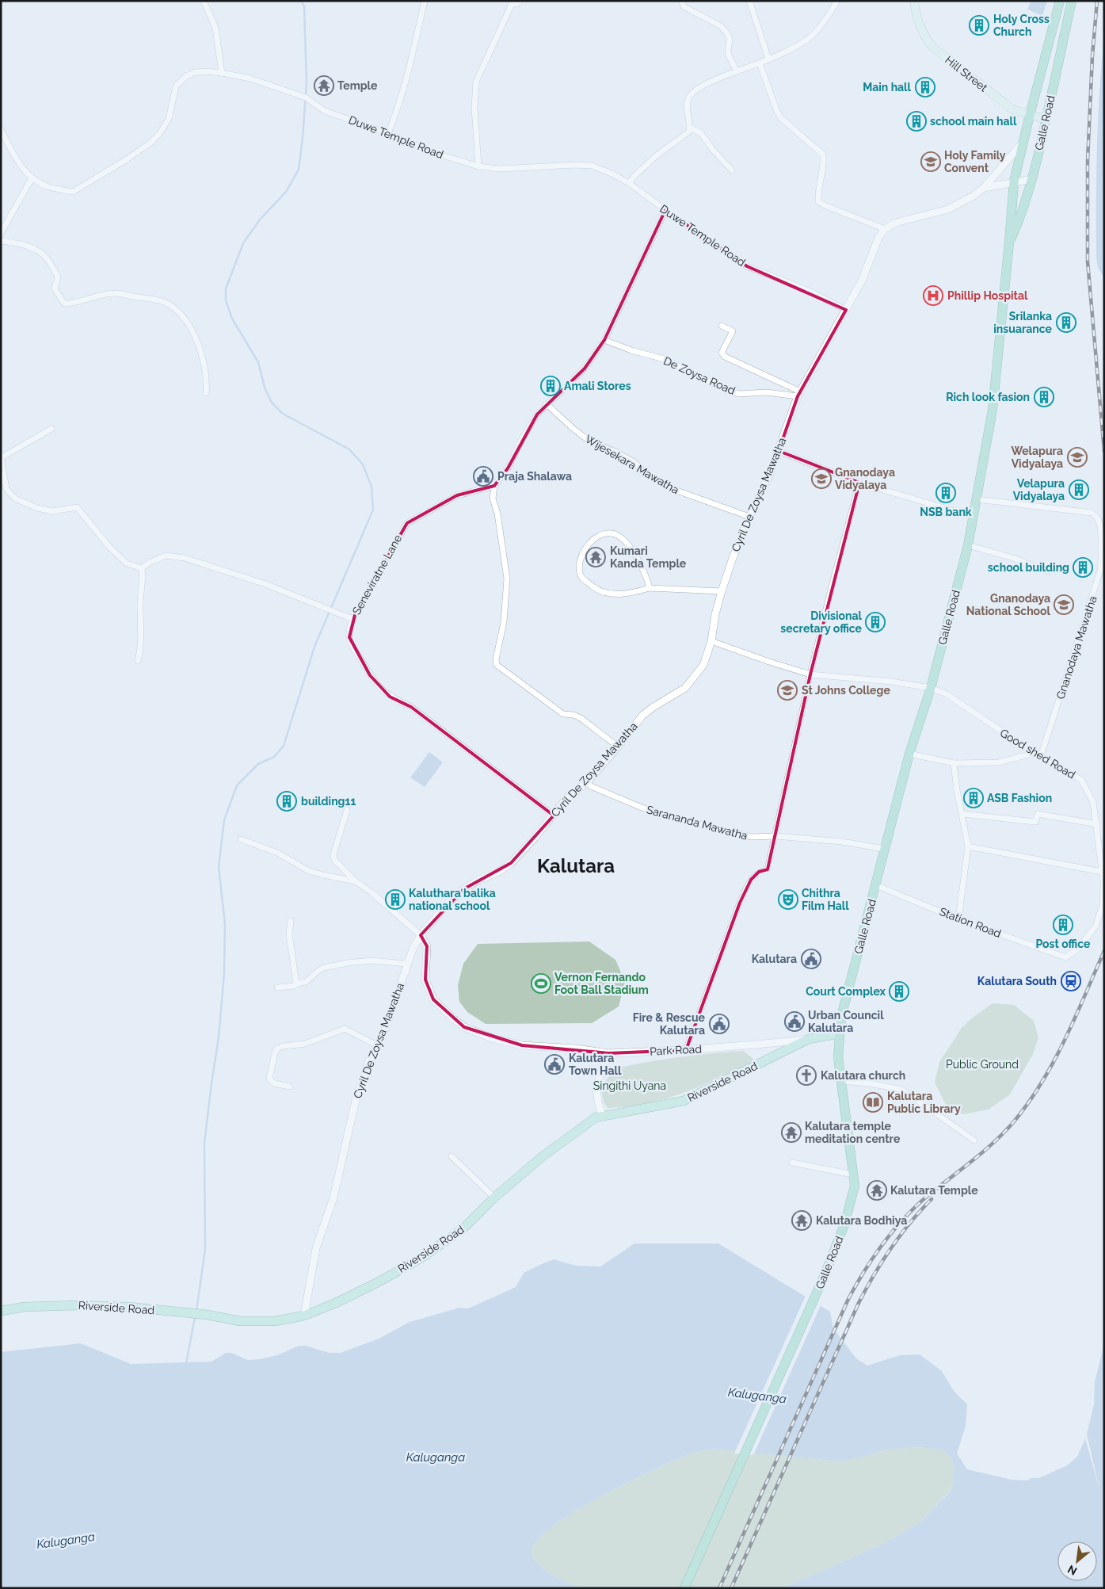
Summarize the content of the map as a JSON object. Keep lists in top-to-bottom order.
{
  "streets": {
    "highway": ["Galle Road"],
    "main road": ["Hill Street", "Riverside Road"],
    "street": [
      "Duwe Temple Road",
      "De Zoysa Road",
      "Wijesekara Mawatha",
      "Cyril De Zoysa Mawatha",
      "Seneviratne Lane",
      "Gnanodaya Mawatha",
      "Good shed Road",
      "Sarananda Mawatha",
      "Station Road",
      "Park Road"
    ]
  },
  "crossings": [
    ["Hill Street", "Galle Road"],
    ["Galle Road", "Gnanodaya Mawatha"],
    ["Galle Road", "Good shed Road"],
    ["Galle Road", "Sarananda Mawatha"],
    ["Galle Road", "Station Road"],
    ["Galle Road", "Riverside Road"],
    ["Duwe Temple Road", "Cyril De Zoysa Mawatha"],
    ["De Zoysa Road", "Cyril De Zoysa Mawatha"],
    ["Wijesekara Mawatha", "Cyril De Zoysa Mawatha"],
    ["Cyril De Zoysa Mawatha", "Seneviratne Lane"],
    ["Cyril De Zoysa Mawatha", "Good shed Road"],
    ["Cyril De Zoysa Mawatha", "Sarananda Mawatha"],
    ["Cyril De Zoysa Mawatha", "Park Road"],
    ["Cyril De Zoysa Mawatha", "Riverside Road"],
    ["Gnanodaya Mawatha", "Good shed Road"],
    ["Good shed Road", "Station Road"],
    ["Park Road", "Riverside Road"]
  ],
  "districts": ["Kalutara"],
  "water": ["Kaluganga"],
  "parks": ["Public Ground", "Singithi Uyana"],
  "places": {
    "building": [
      "Holy Cross Church",
      "Main hall",
      "school main hall",
      "Srilanka insuarance",
      "Amali Stores",
      "Rich look fasion",
      "Velapura Vidyalaya",
      "NSB bank",
      "school building",
      "Divisional secretary office",
      "ASB Fashion",
      "building11",
      "Kaluthara balika national school",
      "Post office",
      "Court Complex"
    ],
    "temple": [
      "Temple",
      "Kumari Kanda Temple",
      "Kalutara temple meditation centre",
      "Kalutara Temple",
      "Kalutara Bodhiya"
    ],
    "school or university": [
      "Holy Family Convent",
      "Welapura Vidyalaya",
      "Gnanodaya Vidyalaya",
      "Gnanodaya National School",
      "St Johns College"
    ],
    "hospital": ["Phillip Hospital"],
    "public building": [
      "Praja Shalawa",
      "Kalutara",
      "Urban Council Kalutara",
      "Fire & Rescue Kalutara",
      "Kalutara Town Hall"
    ],
    "theatre": ["Chithra Film Hall"],
    "station": ["Kalutara South"],
    "sports": ["Vernon Fernando Foot Ball Stadium"],
    "church": ["Kalutara church"],
    "library": ["Kalutara Public Library"]
  },
  "north": "bottom left"
}
